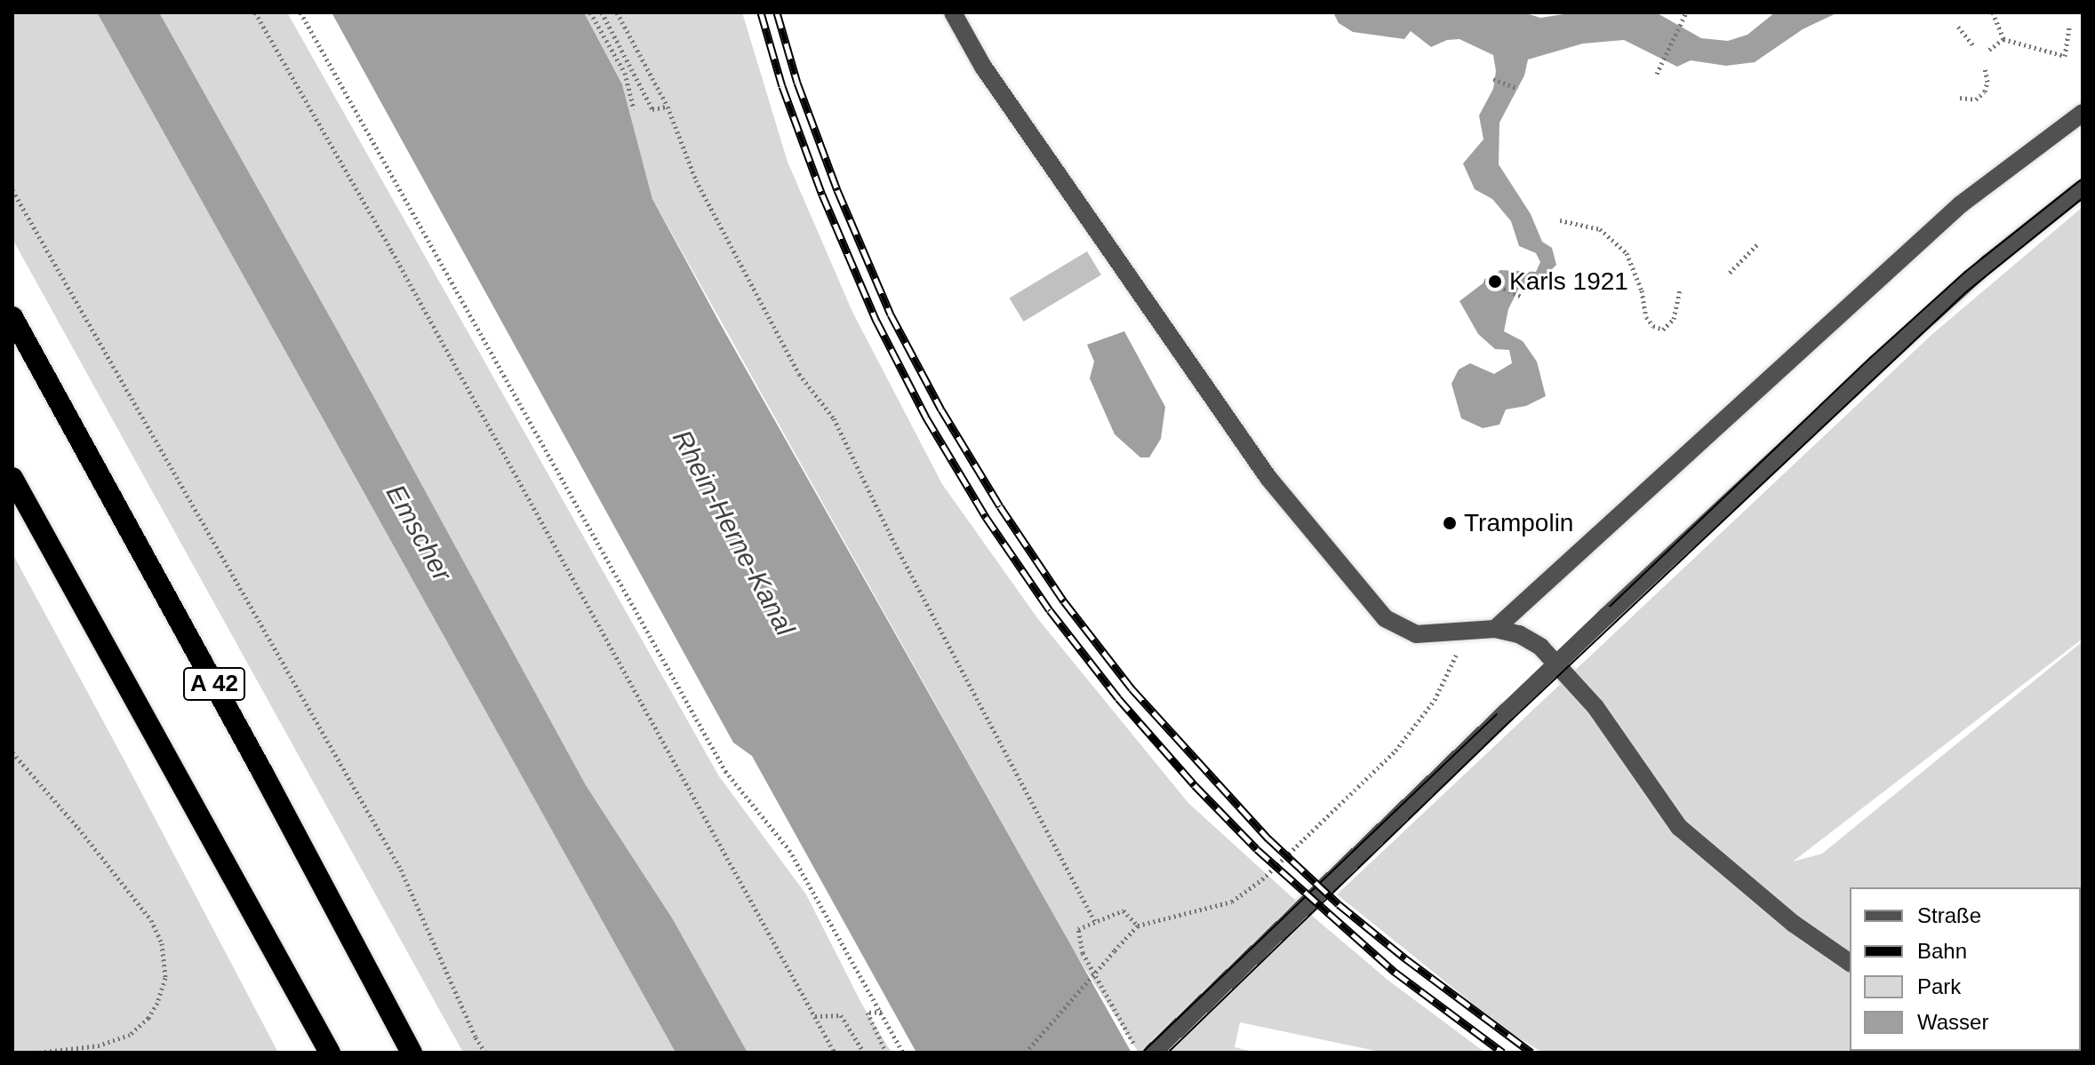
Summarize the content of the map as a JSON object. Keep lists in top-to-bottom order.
{
  "streets": {
    "highway": ["A 42"]
  },
  "water": ["Emscher", "Rhein-Herne-Kanal"],
  "places": ["Karls 1921", "Trampolin"],
  "legend": [
    "Straße",
    "Bahn",
    "Park",
    "Wasser"
  ]
}
